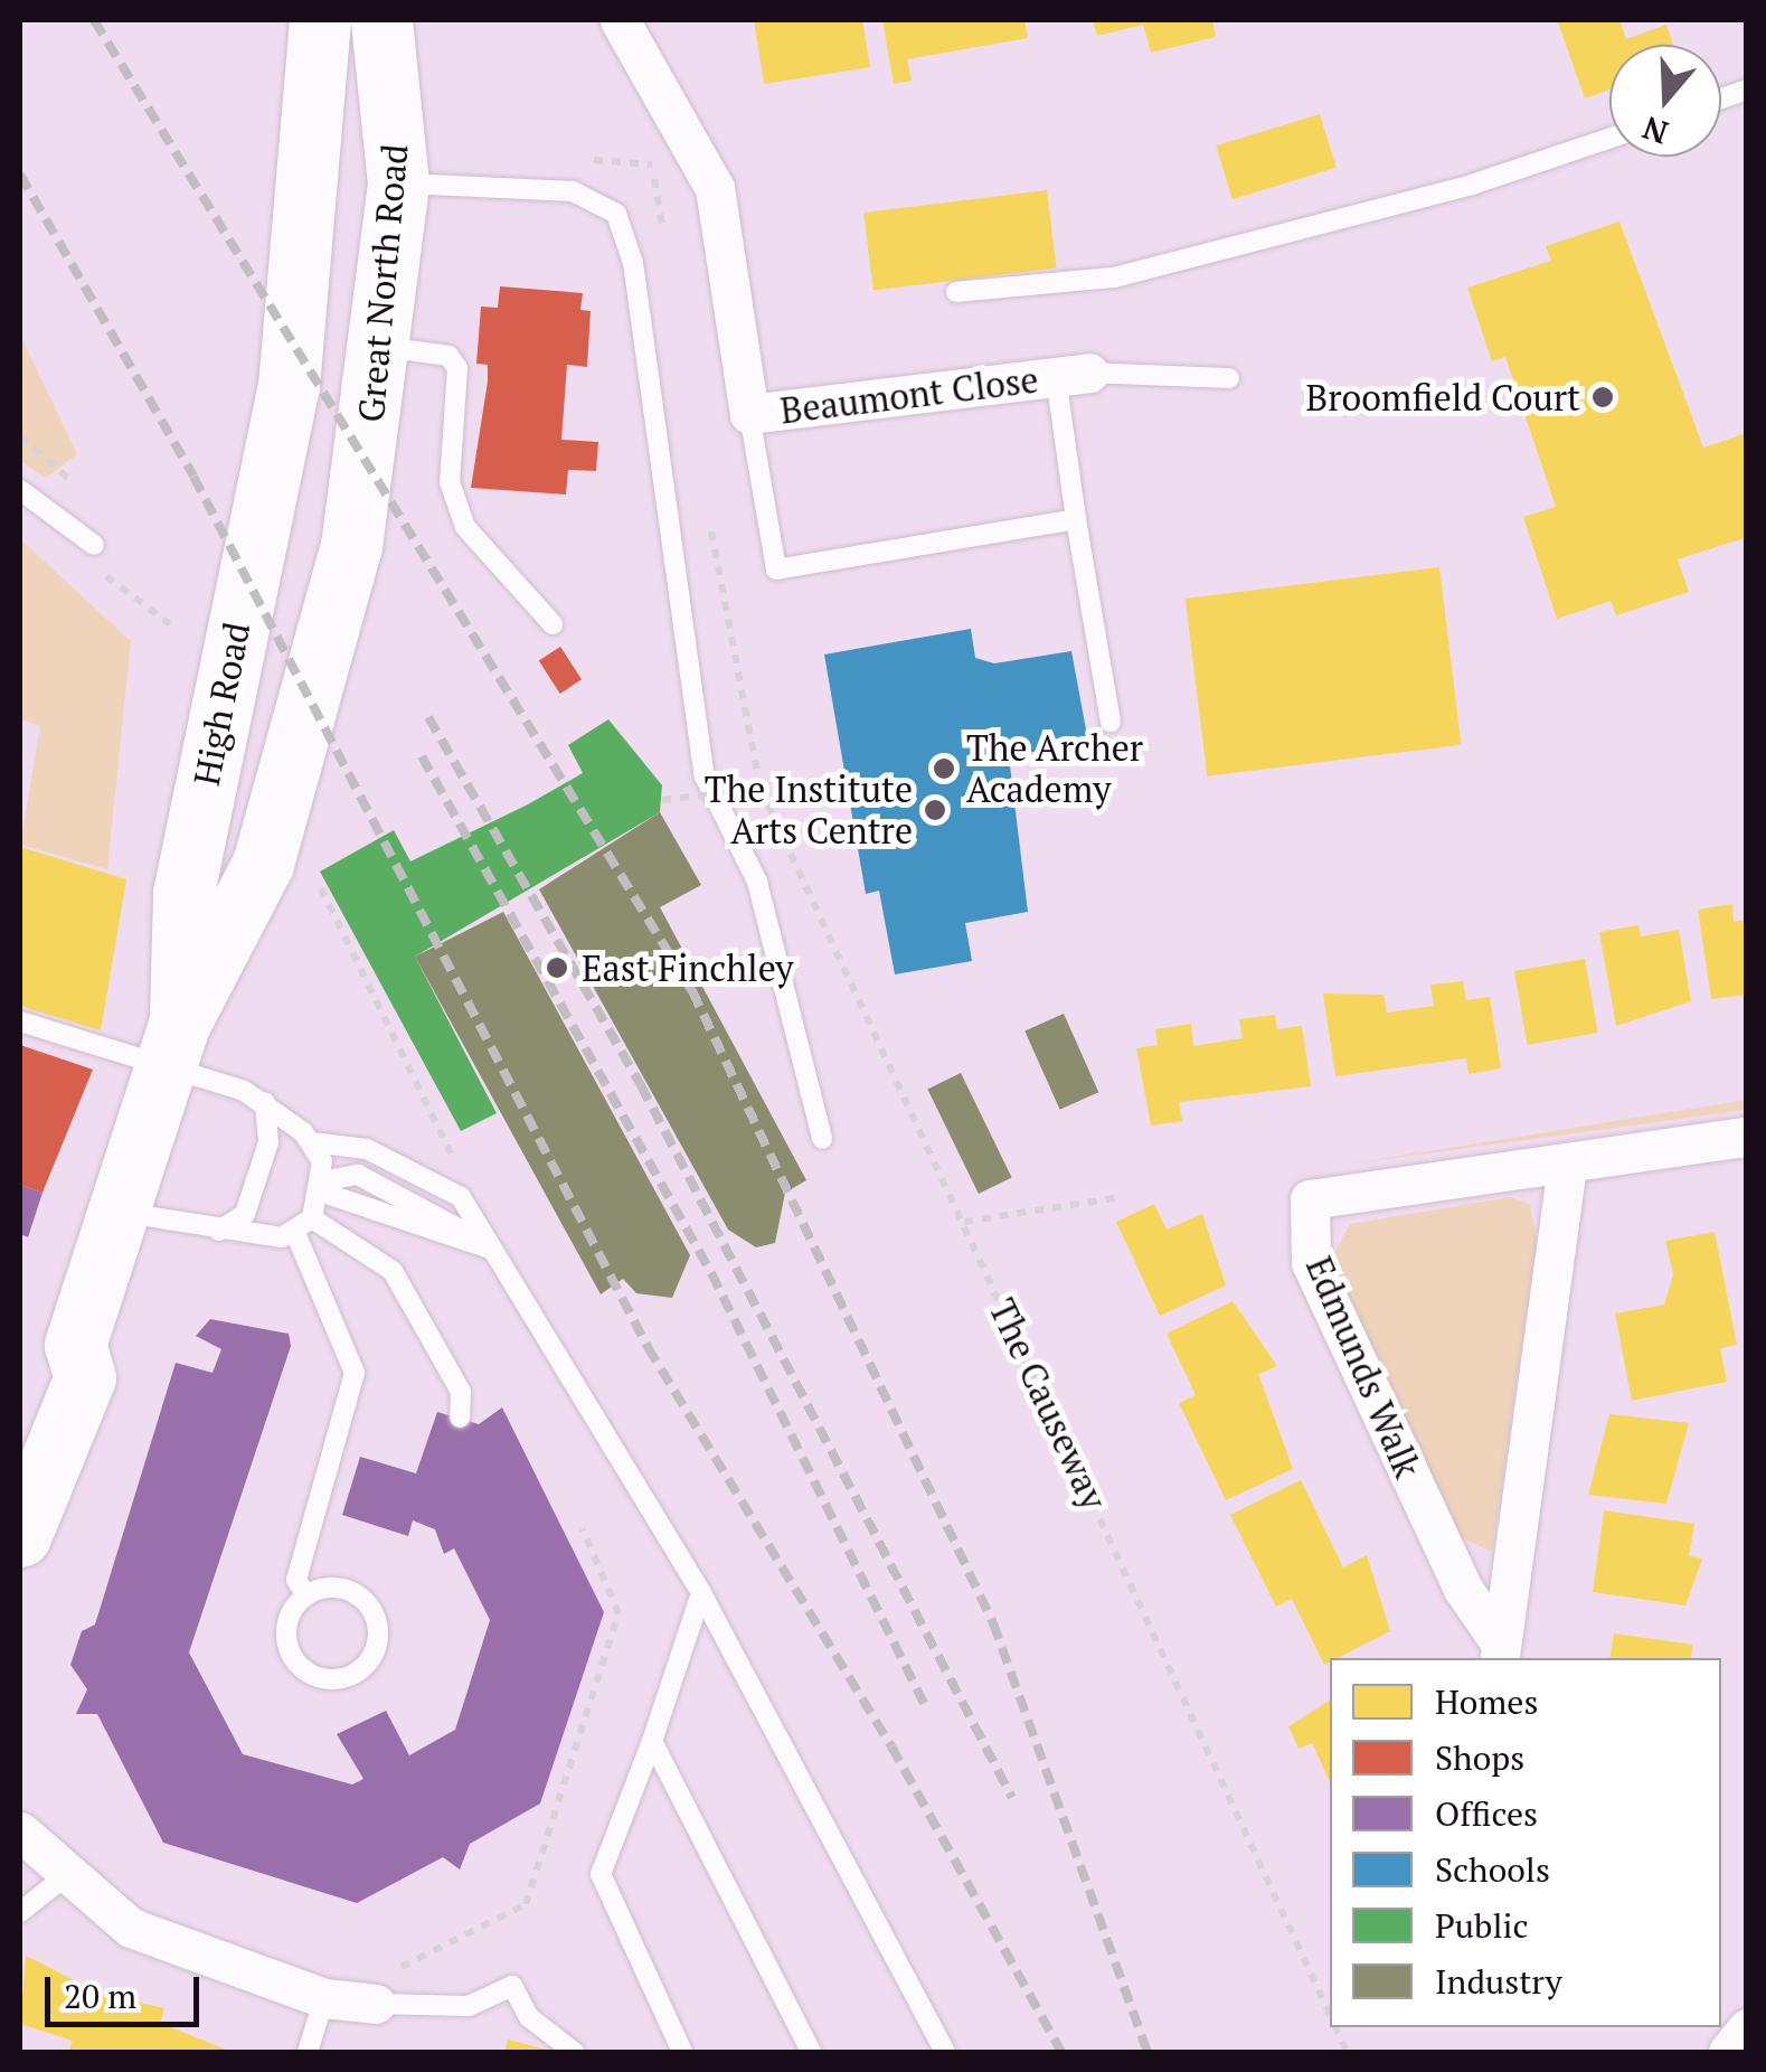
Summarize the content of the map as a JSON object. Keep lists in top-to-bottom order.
{
  "streets": {
    "main road": ["Great North Road", "High Road"],
    "street": ["Beaumont Close", "Edmunds Walk"],
    "path": ["The Causeway"]
  },
  "crossings": [
    ["Great North Road", "High Road"]
  ],
  "places": [
    "Broomfield Court",
    "The Archer Academy",
    "The Institute Arts Centre",
    "East Finchley"
  ],
  "legend": [
    "Homes",
    "Shops",
    "Offices",
    "Schools",
    "Public",
    "Industry"
  ],
  "scale_bar": "20 m",
  "north": "bottom"
}
